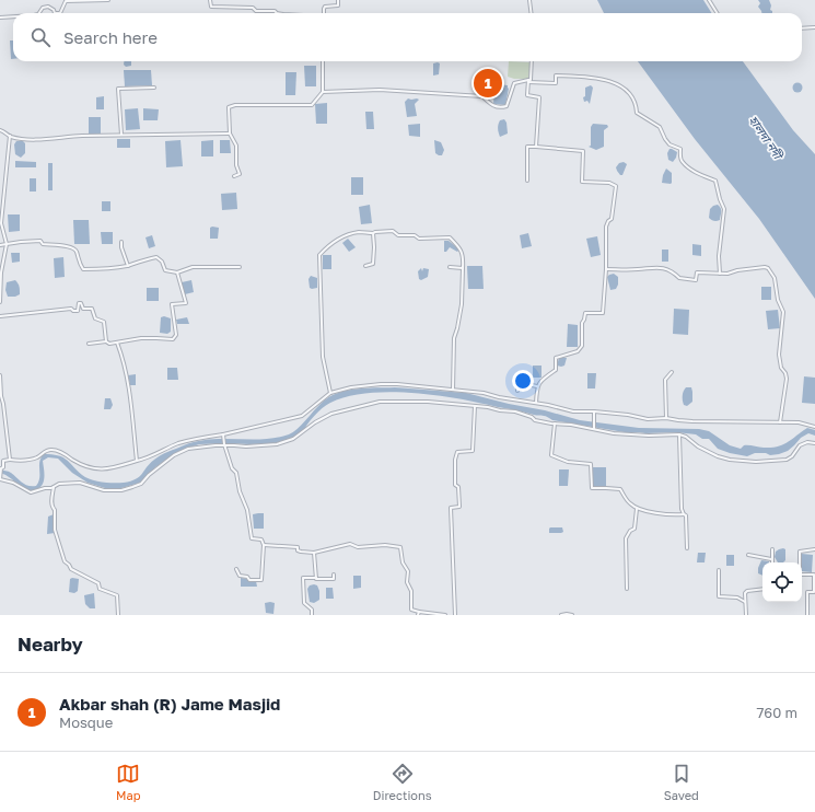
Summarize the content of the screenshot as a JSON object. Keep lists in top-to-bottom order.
{
  "water": ["হালদা নদী"],
  "page": {
    "search": "Search here",
    "pins": "1",
    "heading": "Nearby",
    "list": [
      {
        "mark": "1",
        "name": "Akbar shah (R) Jame Masjid",
        "note": "Mosque",
        "value": "760 m"
      }
    ],
    "nav": ["Map", "Directions", "Saved"]
  }
}
